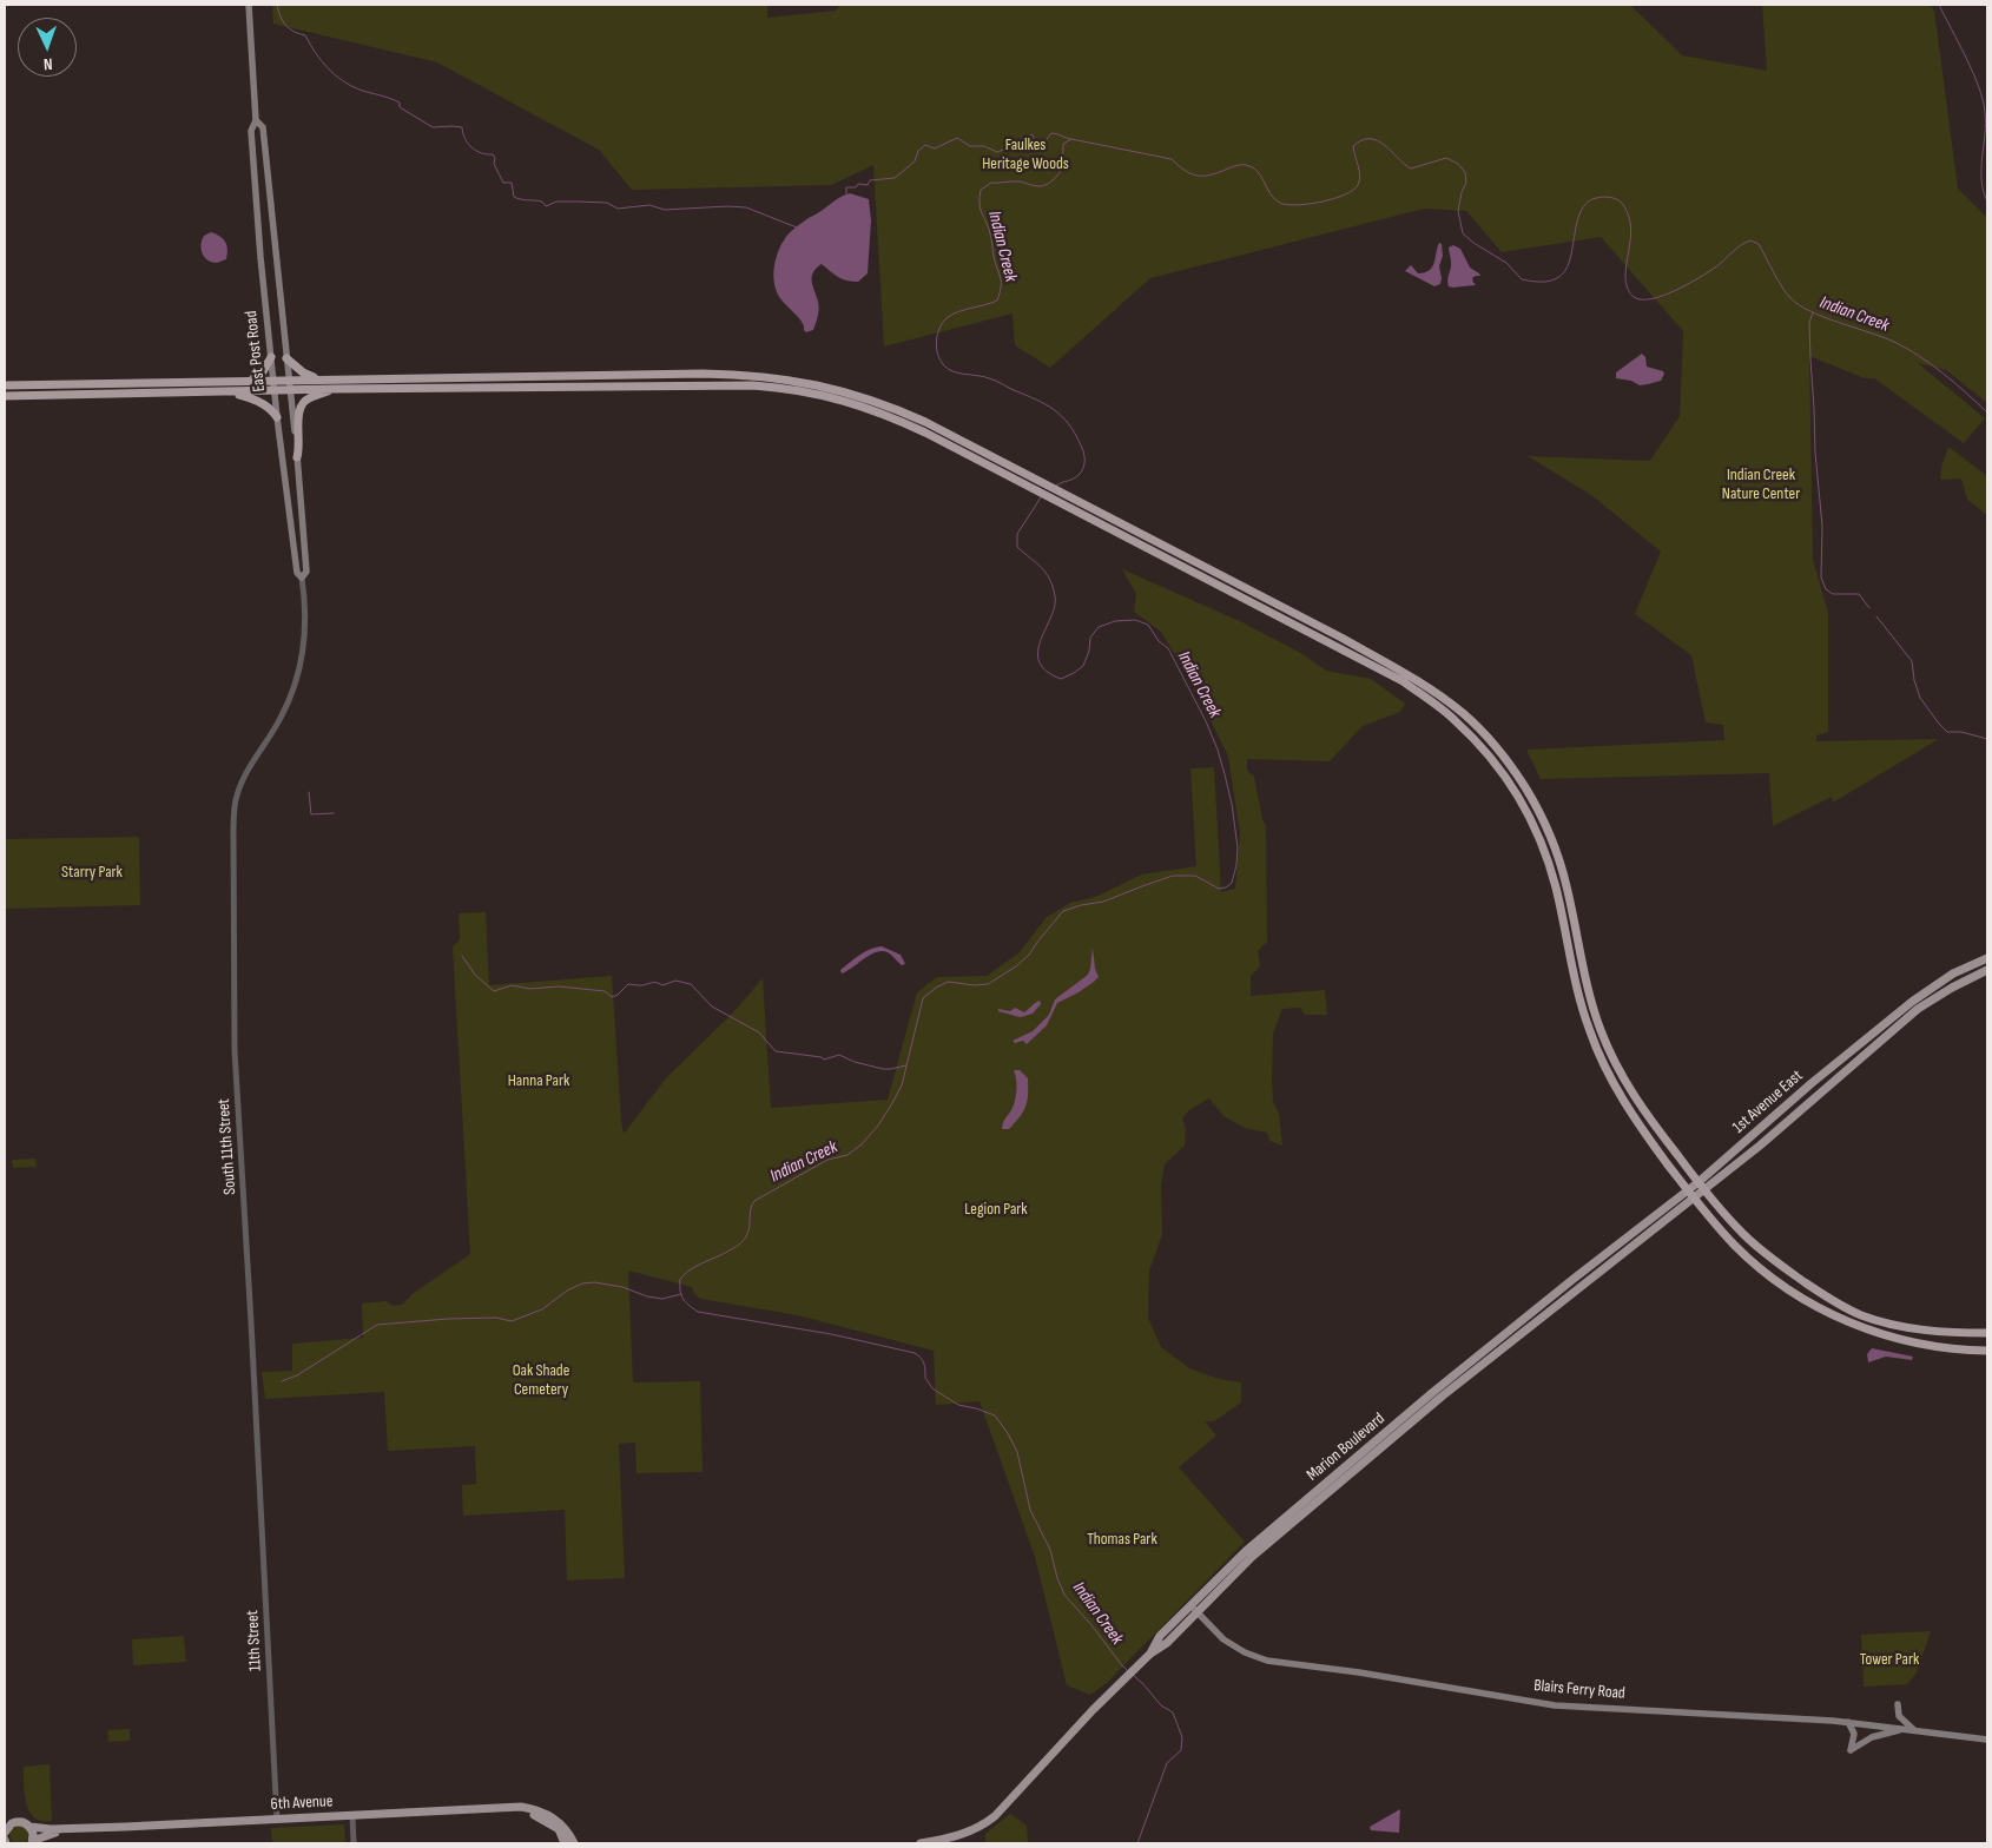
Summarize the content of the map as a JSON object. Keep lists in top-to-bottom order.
{
  "streets": {
    "main road": [
      "East Post Road",
      "1st Avenue East",
      "Marion Boulevard",
      "Blairs Ferry Road",
      "6th Avenue"
    ],
    "street": ["South 11th Street", "11th Street"]
  },
  "crossings": [
    ["East Post Road", "South 11th Street"],
    ["1st Avenue East", "Marion Boulevard"],
    ["South 11th Street", "11th Street"],
    ["Marion Boulevard", "Blairs Ferry Road"],
    ["11th Street", "6th Avenue"]
  ],
  "water": ["Indian Creek"],
  "parks": [
    "Faulkes Heritage Woods",
    "Indian Creek Nature Center",
    "Starry Park",
    "Hanna Park",
    "Legion Park",
    "Oak Shade Cemetery",
    "Thomas Park",
    "Tower Park"
  ],
  "north": "bottom"
}
